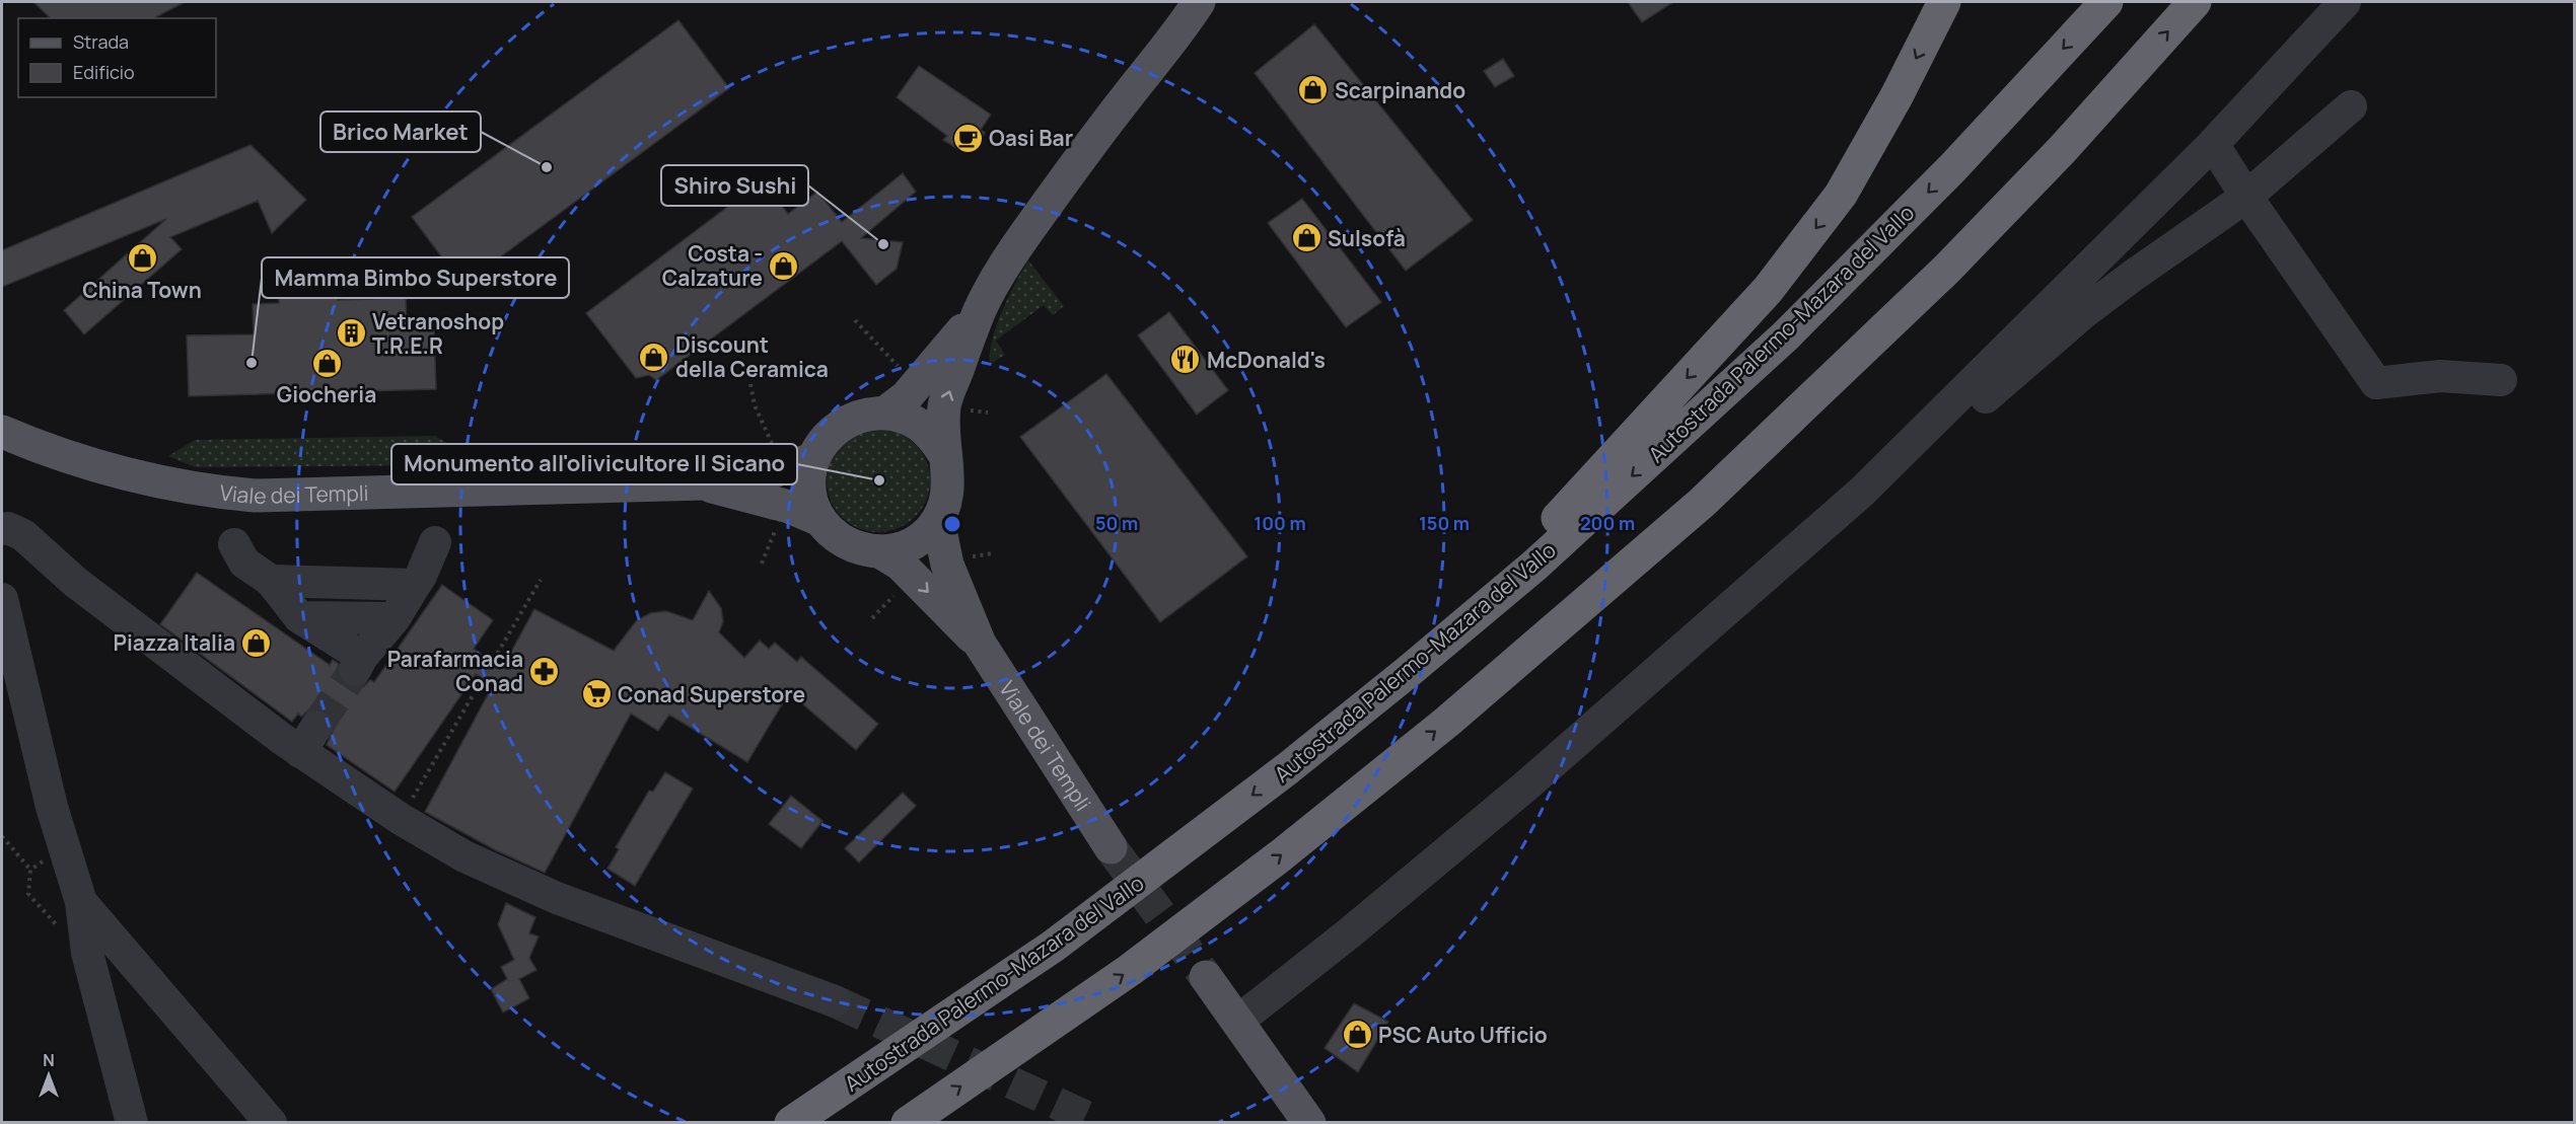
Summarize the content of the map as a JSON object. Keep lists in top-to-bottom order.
{
  "streets": {
    "highway": ["Autostrada Palermo-Mazara del Vallo"],
    "main road": ["Viale dei Templi"]
  },
  "places": {
    "shop": [
      "Scarpinando",
      "Sulsofà",
      "China Town",
      "Costa - Calzature",
      "Discount della Ceramica",
      "Giocheria",
      "Piazza Italia",
      "PSC Auto Ufficio"
    ],
    "cafe": ["Oasi Bar"],
    "other": [
      "Brico Market",
      "Shiro Sushi",
      "Mamma Bimbo Superstore",
      "Monumento all'olivicultore Il Sicano"
    ],
    "building": ["Vetranoshop T.R.E.R"],
    "restaurant": ["McDonald's"],
    "pharmacy": ["Parafarmacia Conad"],
    "supermarket": ["Conad Superstore"]
  },
  "legend": ["Strada", "Edificio"],
  "north": "top",
  "rings": [
    "50 m",
    "100 m",
    "150 m",
    "200 m"
  ]
}
